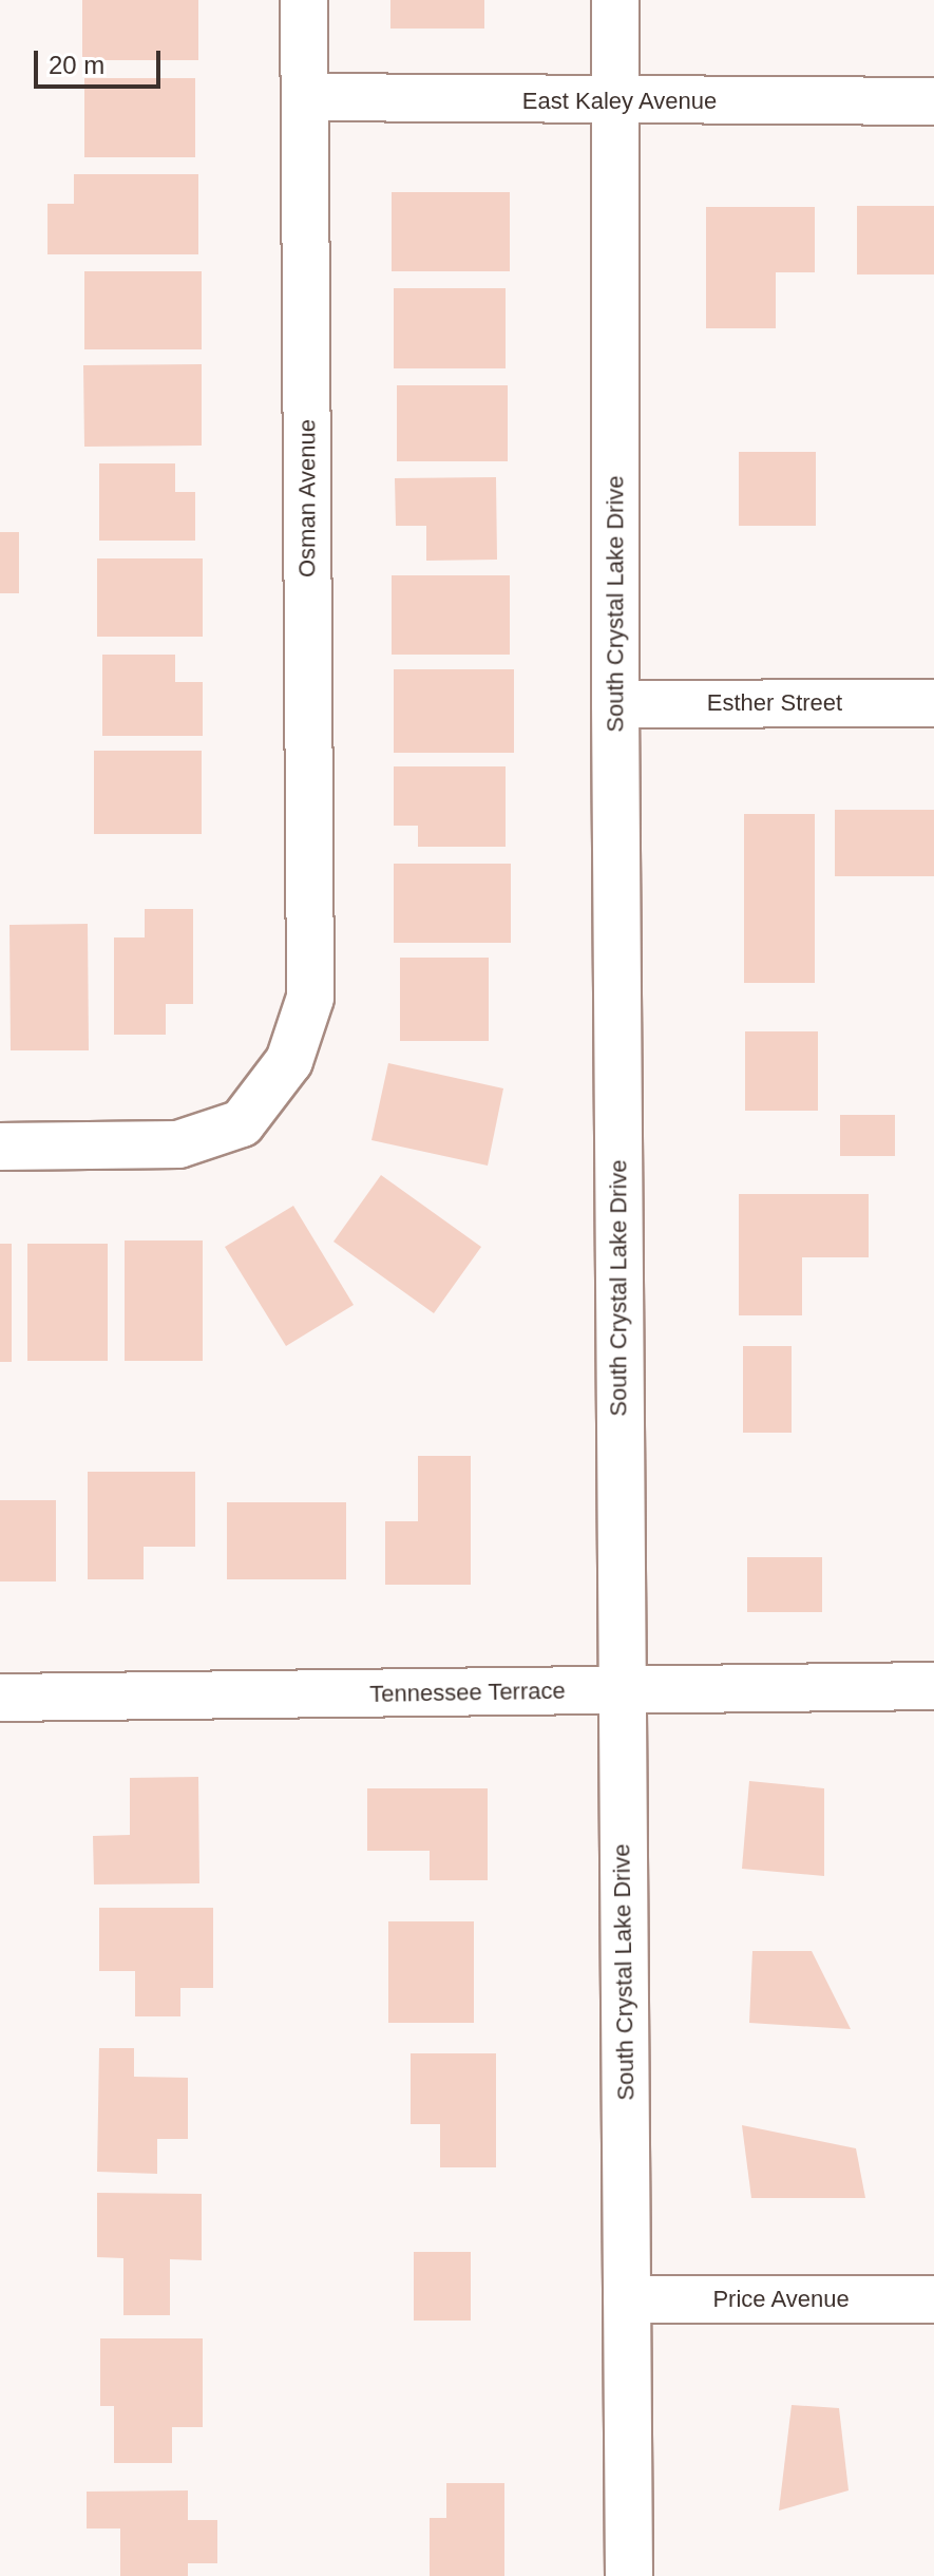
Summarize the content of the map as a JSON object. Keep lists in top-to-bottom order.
{
  "streets": {
    "street": [
      "East Kaley Avenue",
      "Osman Avenue",
      "South Crystal Lake Drive",
      "Esther Street",
      "Tennessee Terrace",
      "Price Avenue"
    ]
  },
  "crossings": [
    ["East Kaley Avenue", "Osman Avenue"],
    ["East Kaley Avenue", "South Crystal Lake Drive"],
    ["South Crystal Lake Drive", "Esther Street"],
    ["South Crystal Lake Drive", "Tennessee Terrace"],
    ["South Crystal Lake Drive", "Price Avenue"]
  ],
  "scale_bar": "20 m"
}
